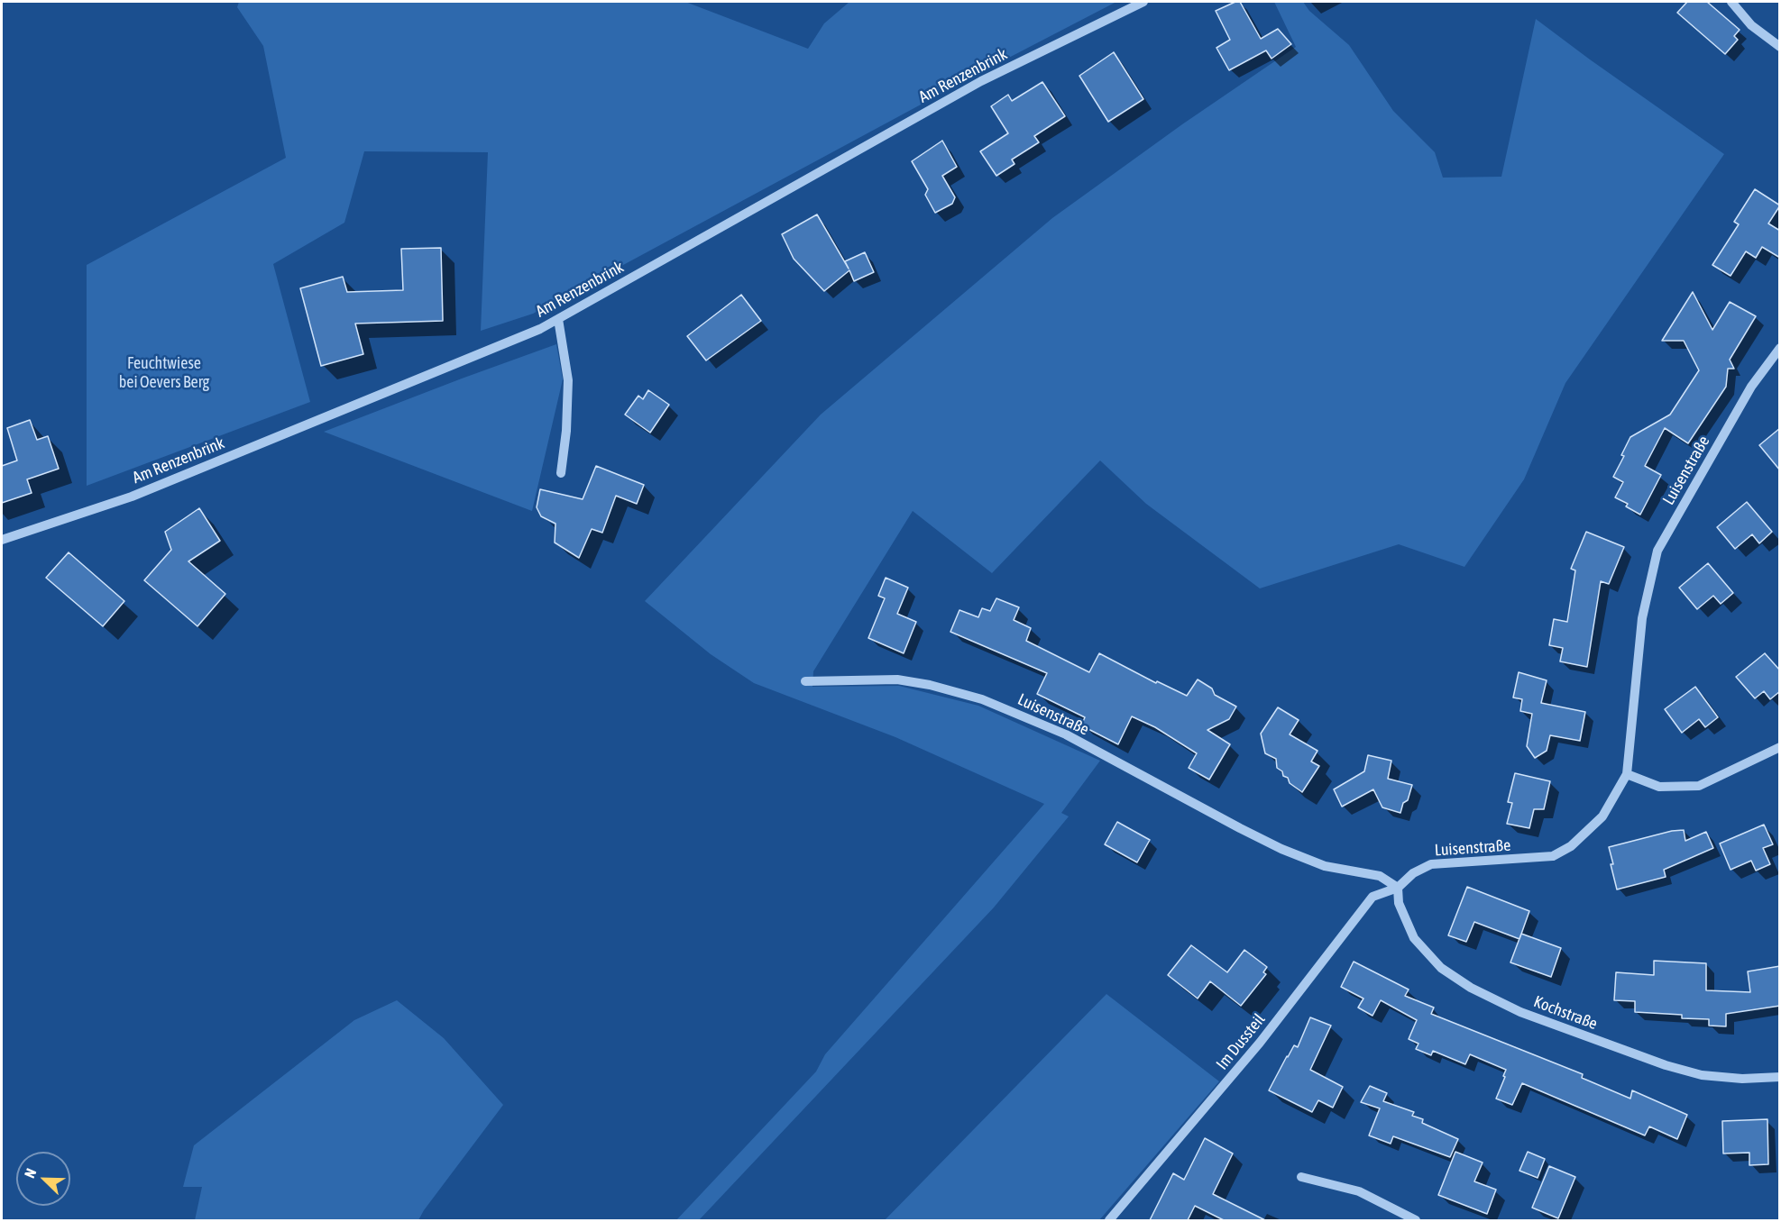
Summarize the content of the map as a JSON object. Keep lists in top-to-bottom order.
{
  "streets": {
    "street": [
      "Am Renzenbrink",
      "Luisenstraße",
      "Kochstraße",
      "Im Dussteil"
    ]
  },
  "crossings": [
    ["Luisenstraße", "Kochstraße"],
    ["Luisenstraße", "Im Dussteil"],
    ["Kochstraße", "Im Dussteil"]
  ],
  "parks": ["Feuchtwiese bei Oevers Berg"],
  "north": "top left"
}
